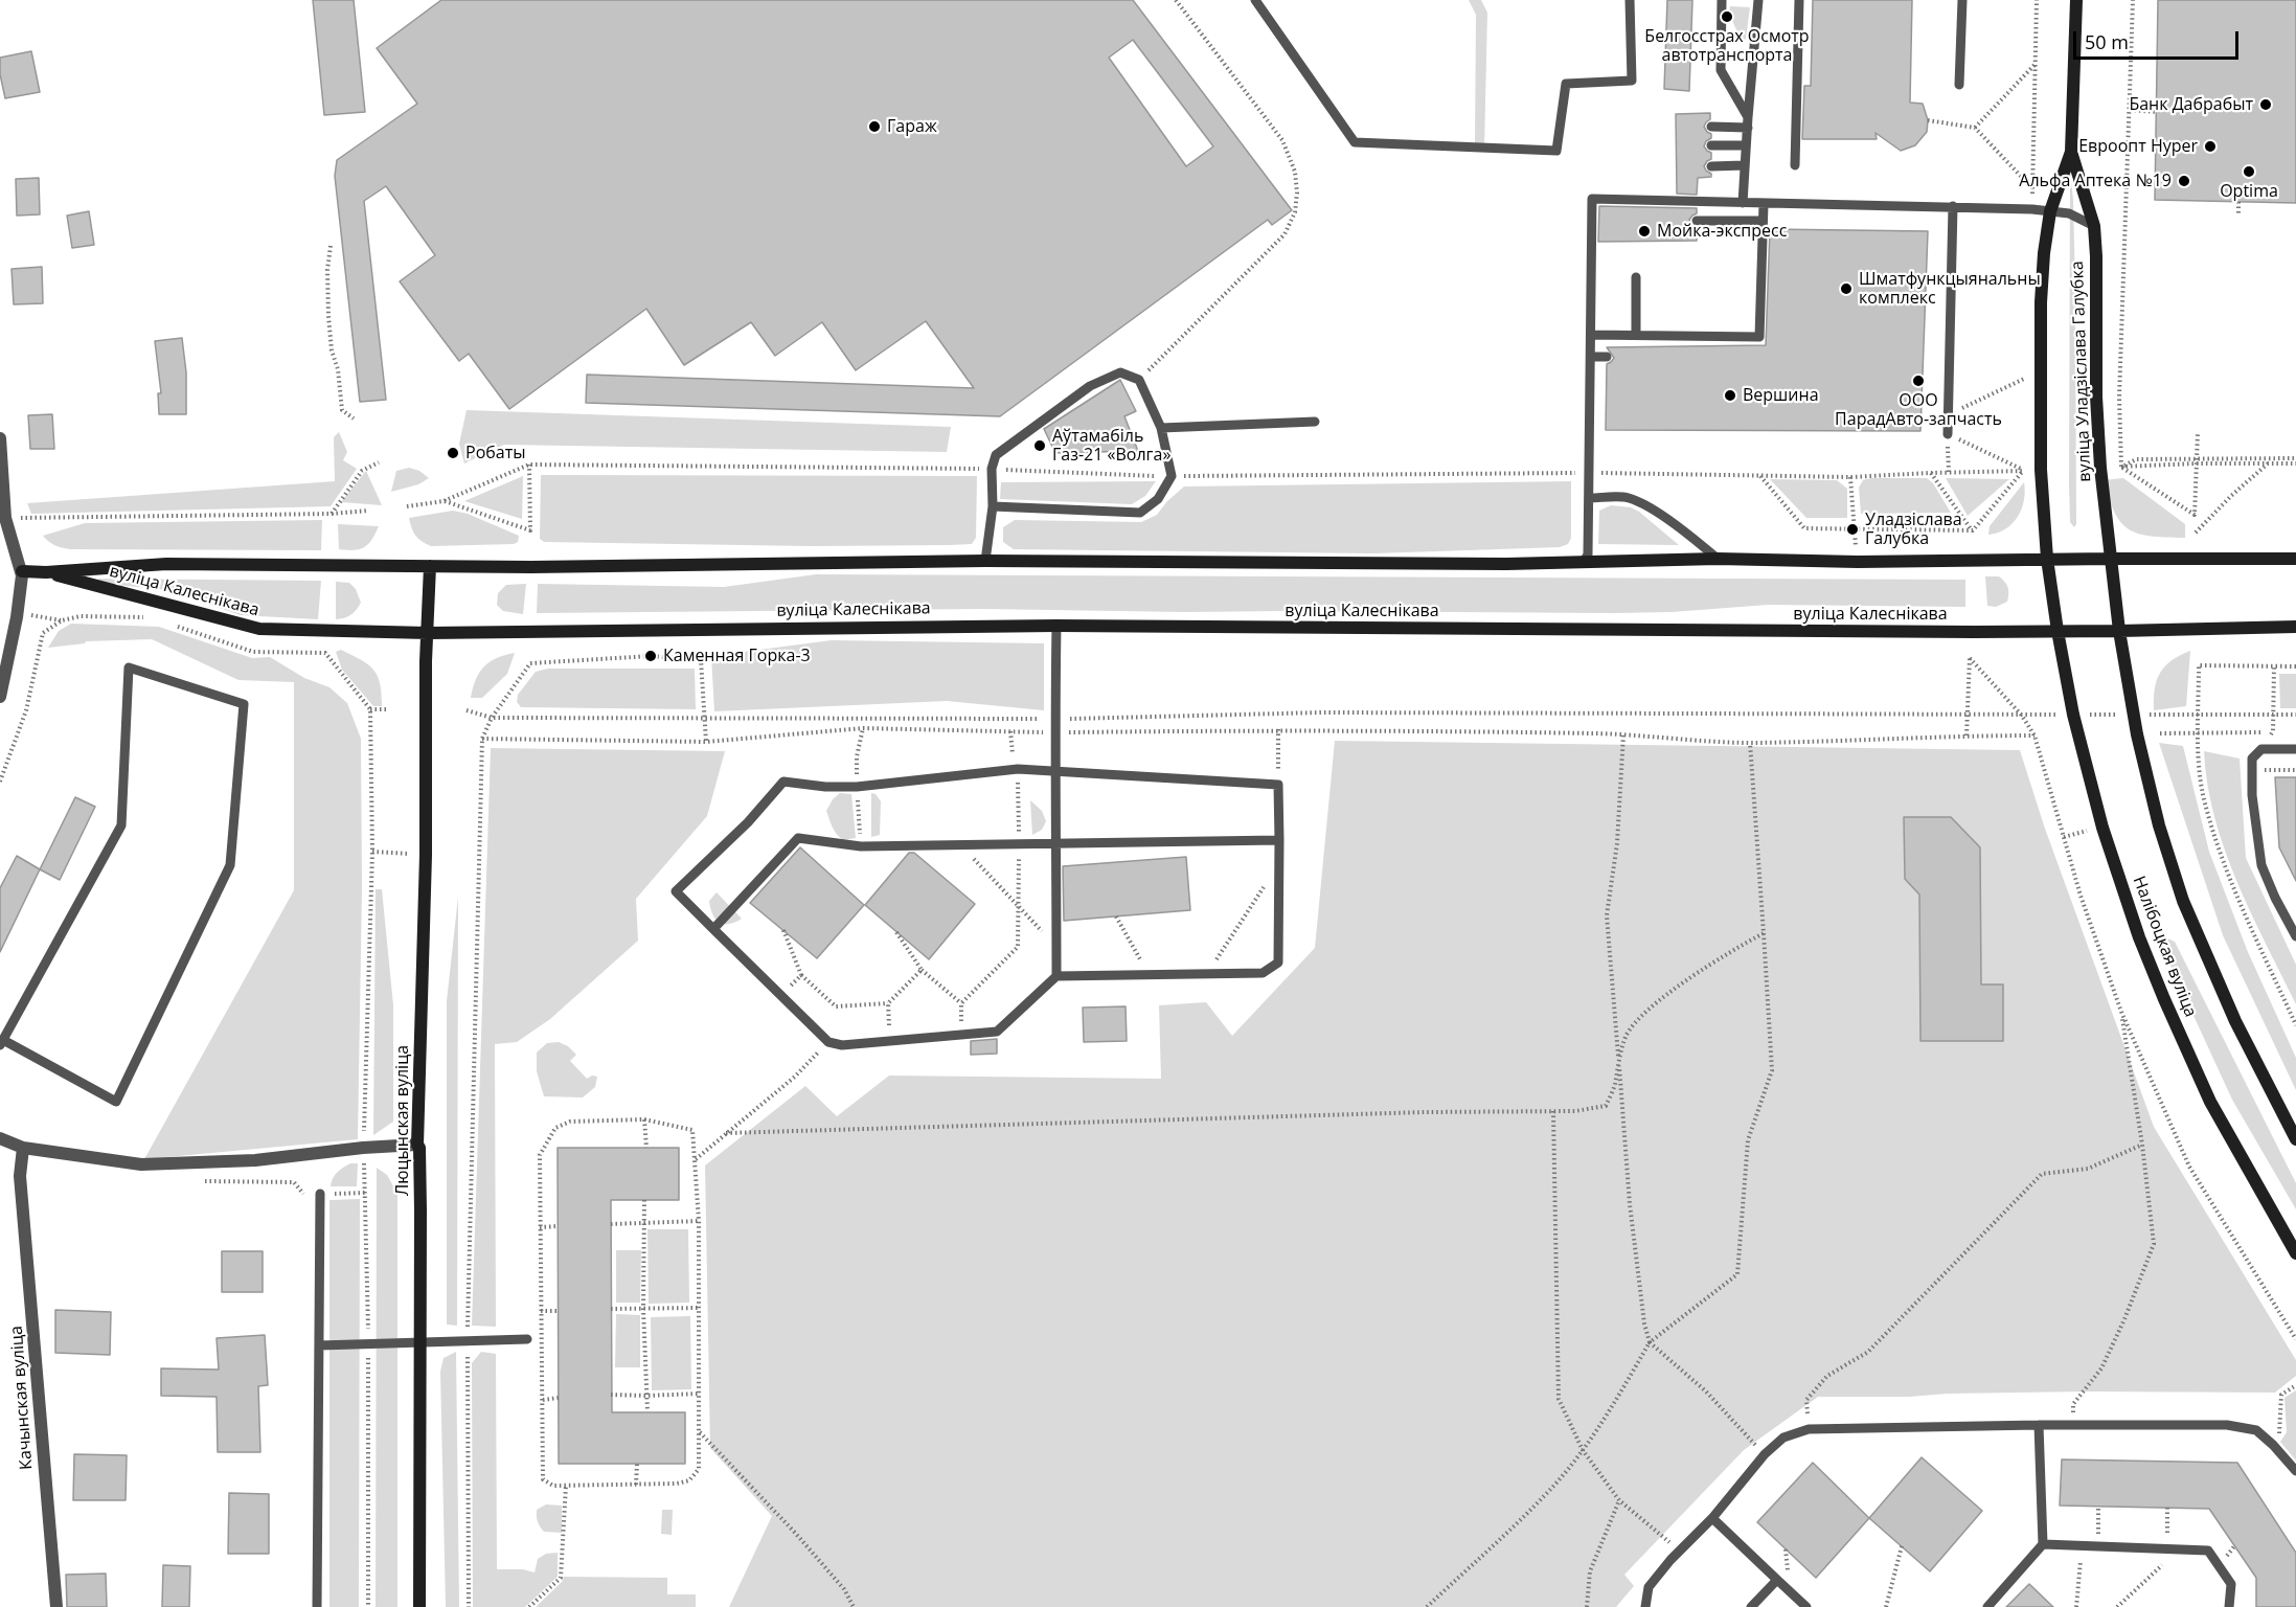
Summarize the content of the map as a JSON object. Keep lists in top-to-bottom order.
{
  "streets": {
    "main road": [
      "вуліца Уладзіслава Галубка",
      "вуліца Калеснікава",
      "Налібоцкая вуліца",
      "Люцынская вуліца"
    ],
    "street": ["Качынская вуліца"]
  },
  "crossings": [
    ["вуліца Уладзіслава Галубка", "вуліца Калеснікава"],
    ["вуліца Уладзіслава Галубка", "Налібоцкая вуліца"],
    ["вуліца Калеснікава", "Налібоцкая вуліца"],
    ["вуліца Калеснікава", "Люцынская вуліца"]
  ],
  "places": [
    "Белгосстрах Осмотр автотранспорта",
    "Банк Дабрабыт",
    "Гараж",
    "Евроопт Hyper",
    "Optima",
    "Альфа Аптека №19",
    "Мойка-экспресс",
    "Шматфункцыянальны комплекс",
    "ООО ПарадАвто-запчасть",
    "Вершина",
    "Аўтамабіль Газ-21 «Волга»",
    "Робаты",
    "Уладзіслава Галубка",
    "Каменная Горка-3"
  ],
  "scale_bar": "50 m"
}
